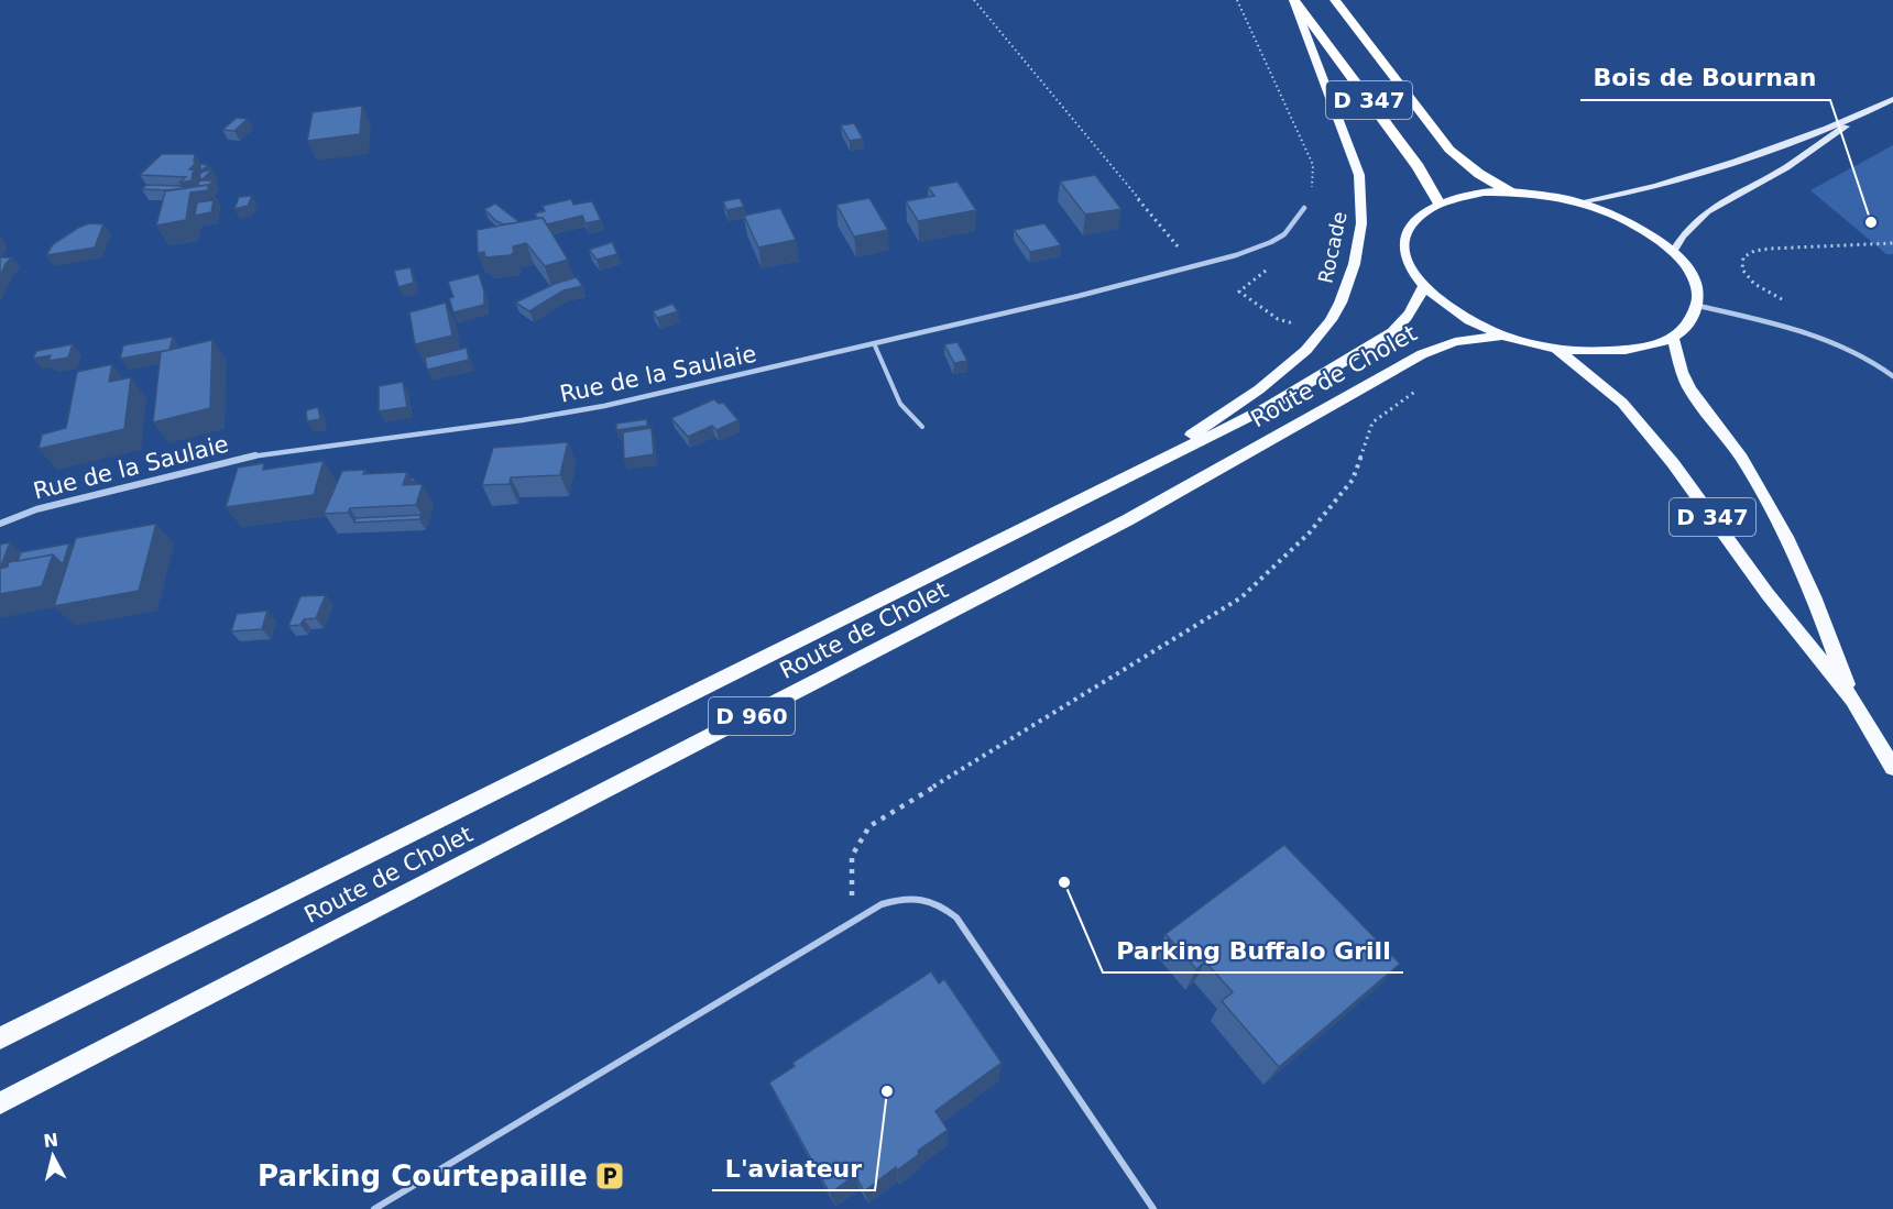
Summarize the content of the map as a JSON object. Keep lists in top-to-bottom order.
{
  "streets": {
    "highway": ["D 347", "Rocade"],
    "main road": ["Route de Cholet", "D 960"],
    "street": ["Rue de la Saulaie"]
  },
  "crossings": [
    ["Rocade", "Route de Cholet"]
  ],
  "places": {
    "other": ["Bois de Bournan", "Parking Buffalo Grill", "L'aviateur"],
    "parking": ["Parking Courtepaille"]
  },
  "north": "top"
}
